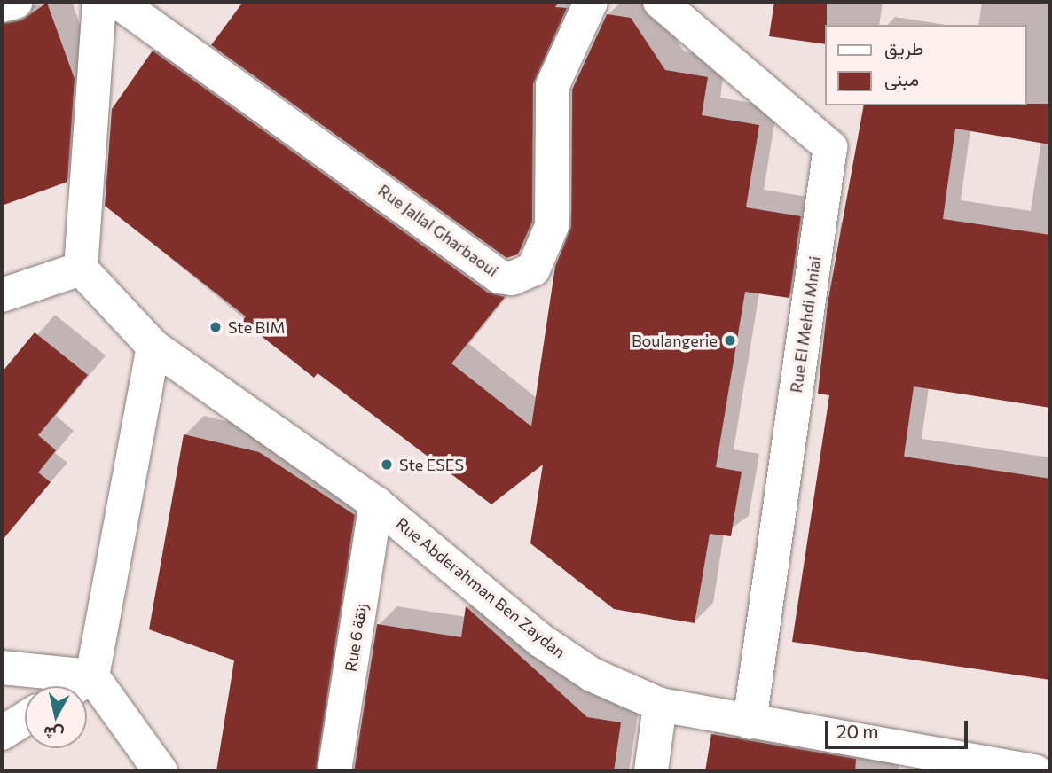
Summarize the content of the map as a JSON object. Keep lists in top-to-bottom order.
{
  "streets": {
    "street": [
      "Rue Jallal Gharbaoui",
      "Rue El Mehdi Mniai",
      "Rue Abderahman Ben Zaydan",
      "Rue 6 زنقة"
    ]
  },
  "crossings": [
    ["Rue El Mehdi Mniai", "Rue Abderahman Ben Zaydan"],
    ["Rue Abderahman Ben Zaydan", "Rue 6 زنقة"]
  ],
  "places": ["Ste BIM", "Boulangerie", "Ste ESES"],
  "legend": ["طريق", "مبنى"],
  "scale_bar": "20 m",
  "north": "bottom"
}
